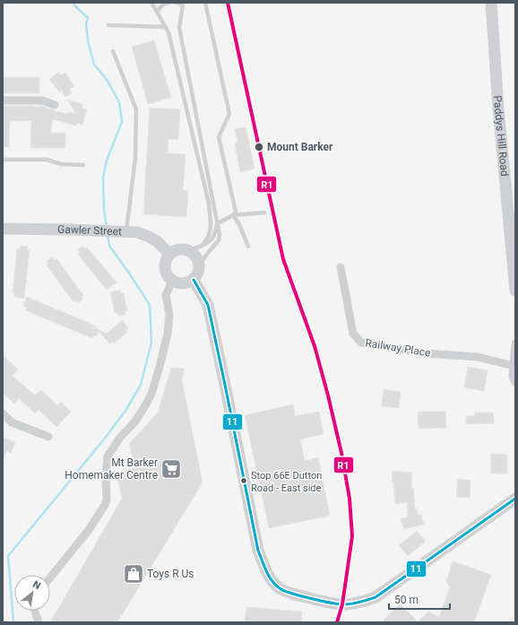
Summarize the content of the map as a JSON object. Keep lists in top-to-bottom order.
{
  "streets": {
    "street": ["Paddys Hill Road", "Gawler Street", "Railway Place"]
  },
  "places": {
    "other": ["Mount Barker", "Stop 66E Dutton Road - East side"],
    "supermarket": ["Mt Barker Homemaker Centre"],
    "shop": ["Toys R Us"]
  },
  "lines": ["transit line R1", "transit line 11"],
  "scale_bar": "50 m",
  "north": "top right"
}
